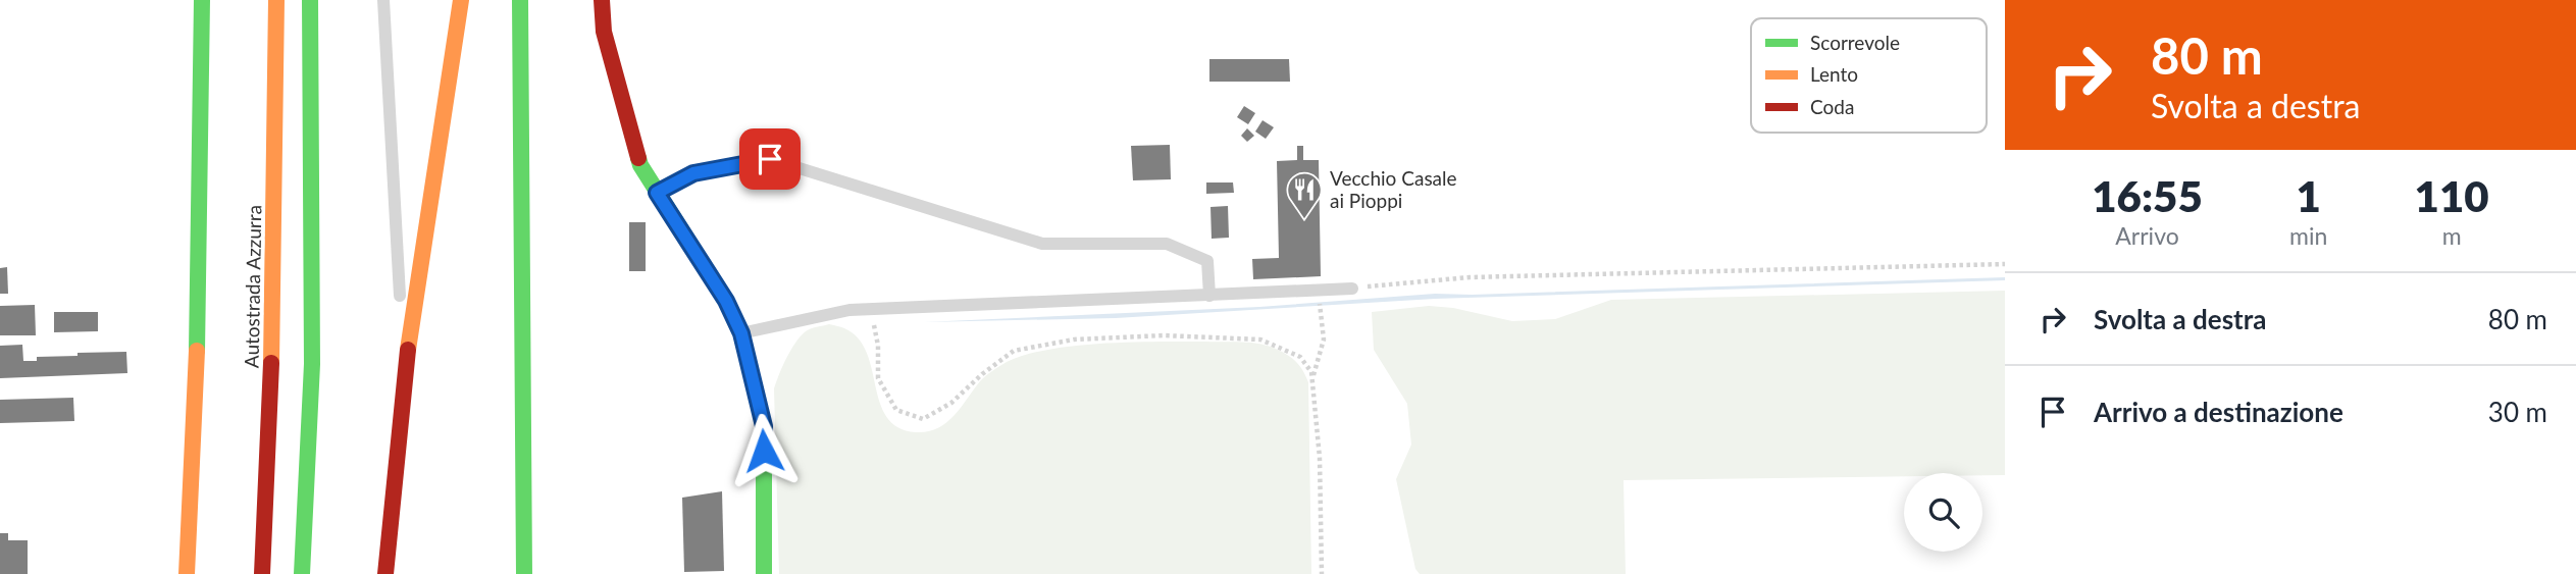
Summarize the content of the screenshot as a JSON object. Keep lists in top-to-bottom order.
{
  "streets": {
    "main road": ["Autostrada Azzurra"]
  },
  "places": {
    "restaurant": ["Vecchio Casale ai Pioppi"]
  },
  "legend": ["Scorrevole", "Lento", "Coda"],
  "page": {
    "turn": ["80 m", "Svolta a destra"],
    "eta": [
      "16:55",
      "Arrivo",
      "1",
      "min",
      "110",
      "m"
    ],
    "list": [
      {
        "name": "Svolta a destra",
        "value": "80 m"
      },
      {
        "name": "Arrivo a destinazione",
        "value": "30 m"
      }
    ]
  }
}
